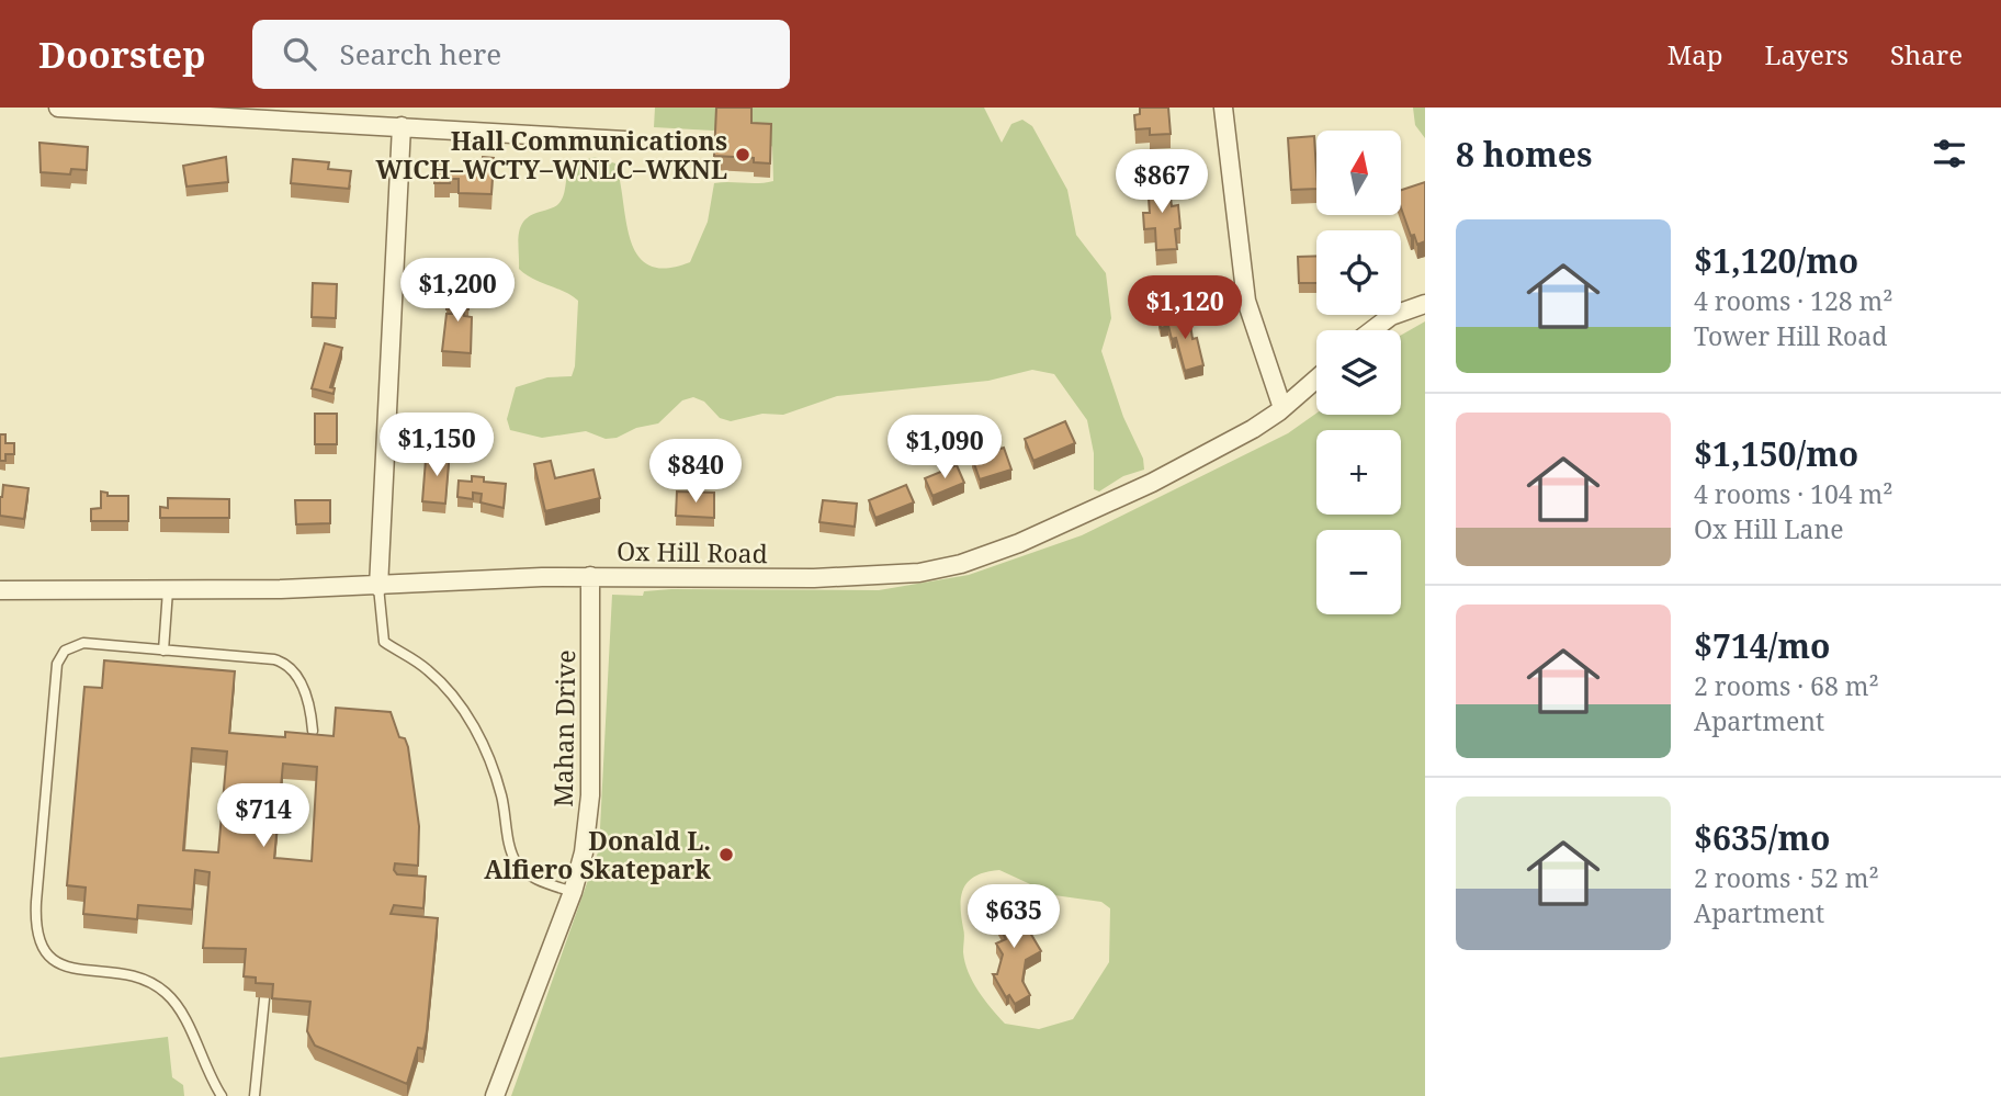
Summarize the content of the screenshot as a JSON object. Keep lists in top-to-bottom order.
{
  "streets": {
    "street": ["Ox Hill Road", "Mahan Drive"]
  },
  "crossings": [
    ["Ox Hill Road", "Mahan Drive"]
  ],
  "places": ["Hall Communications WICH–WCTY–WNLC–WKNL", "Donald L. Alfiero Skatepark"],
  "north": "top",
  "page": {
    "header": "Doorstep",
    "search": "Search here",
    "nav": ["Map", "Layers", "Share"],
    "heading": "8 homes",
    "map_buttons": ["+", "−"],
    "price": [
      "$867",
      "$1,200",
      "$1,120",
      "$1,150",
      "$1,090",
      "$840",
      "$714",
      "$635"
    ],
    "list": [
      {
        "name": "$1,120/mo",
        "note": "4 rooms · 128 m² · Tower Hill Road"
      },
      {
        "name": "$1,150/mo",
        "note": "4 rooms · 104 m² · Ox Hill Lane"
      },
      {
        "name": "$714/mo",
        "note": "2 rooms · 68 m² · Apartment"
      },
      {
        "name": "$635/mo",
        "note": "2 rooms · 52 m² · Apartment"
      }
    ]
  }
}
